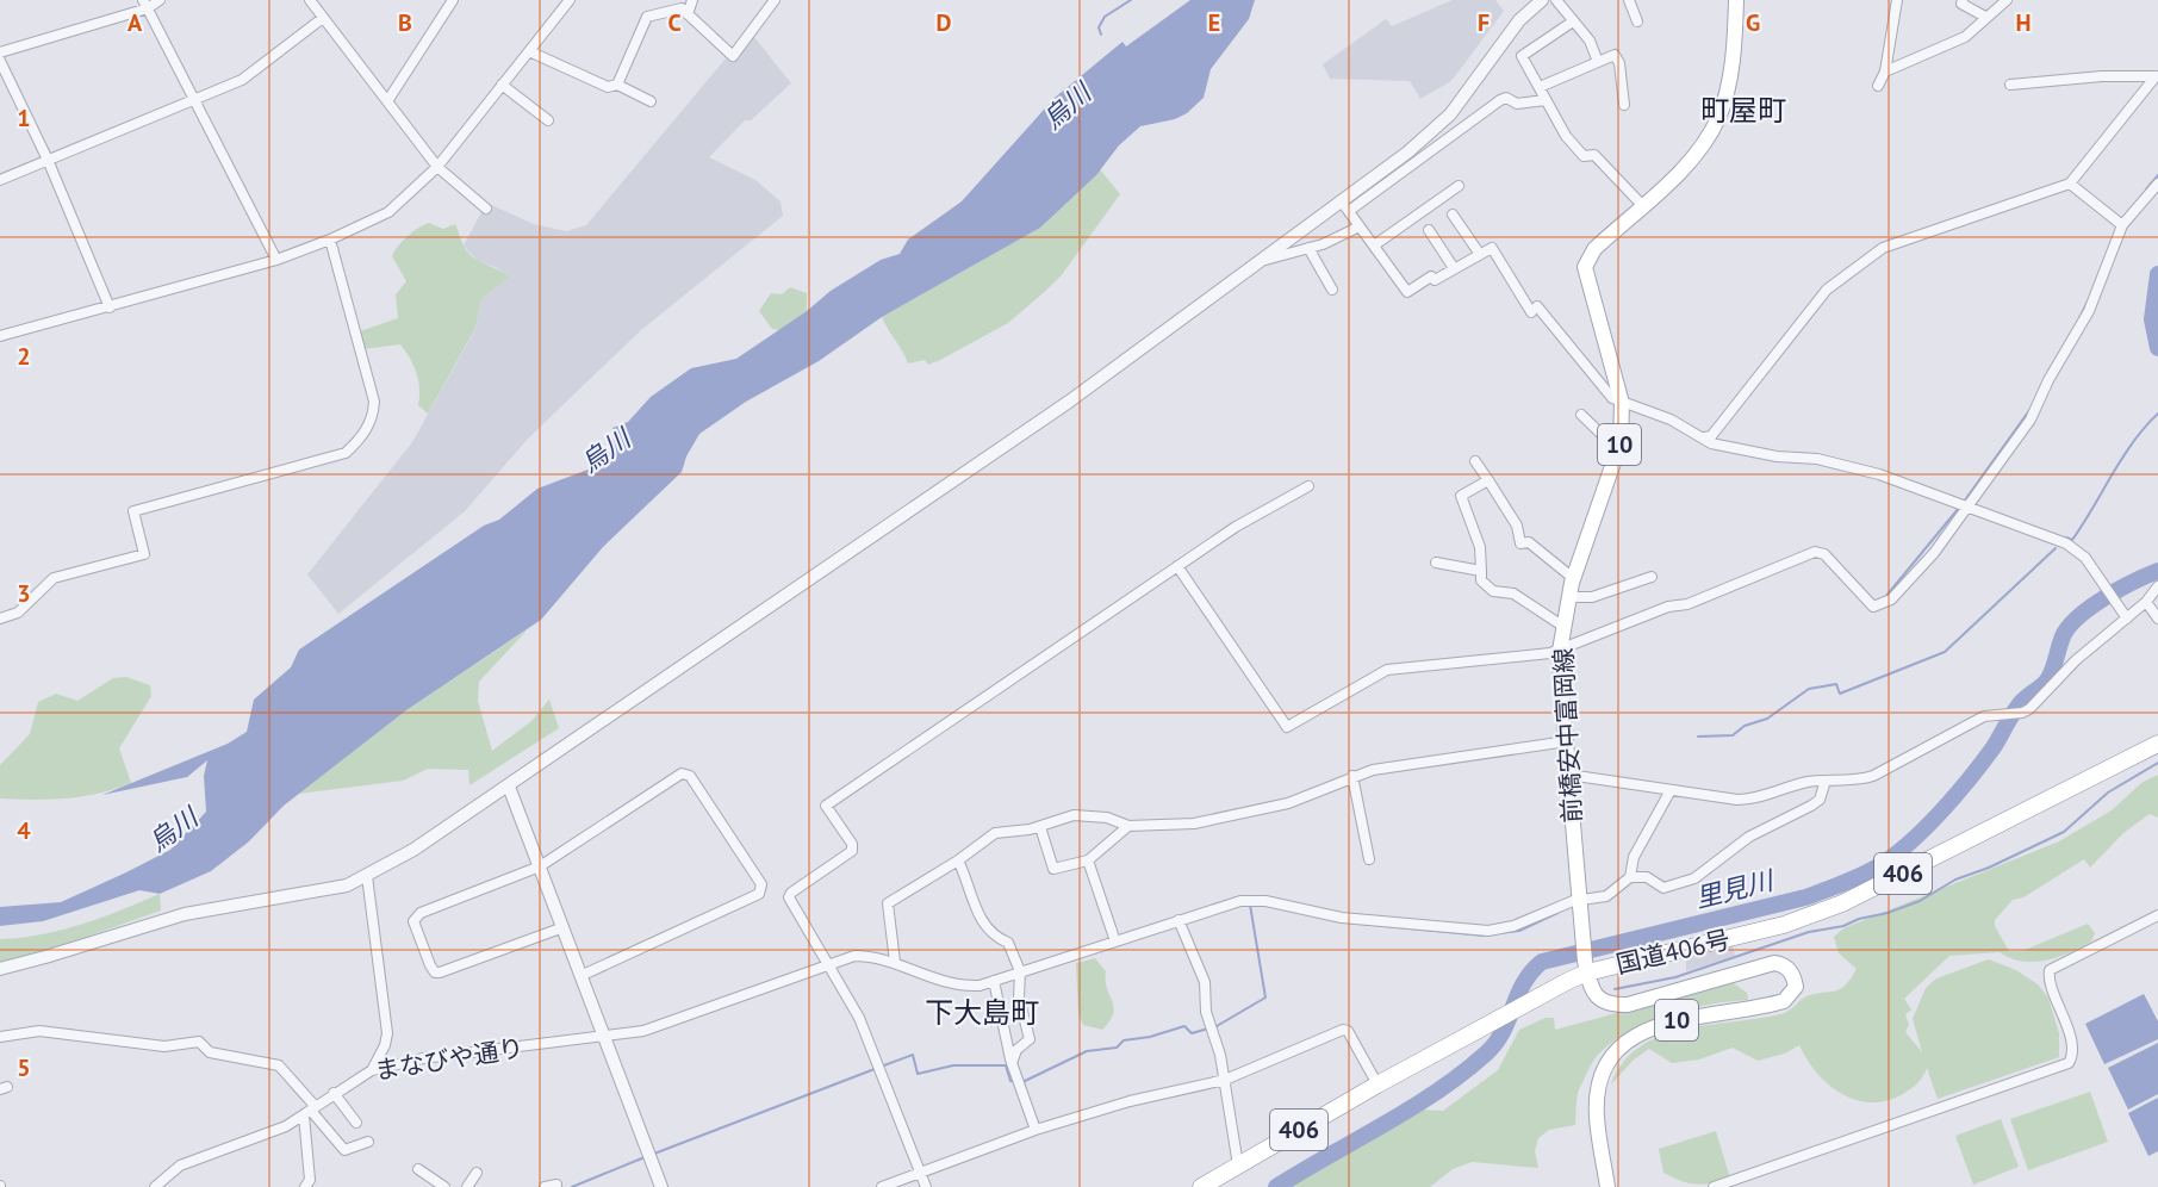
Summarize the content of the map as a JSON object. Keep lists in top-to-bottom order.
{
  "streets": {
    "highway": ["406", "国道406号"],
    "main road": ["10", "前橋安中富岡線"],
    "street": ["まなびや通り"]
  },
  "crossings": [
    ["10", "前橋安中富岡線"],
    ["10", "国道406号"],
    ["前橋安中富岡線", "国道406号"],
    ["前橋安中富岡線", "まなびや通り"]
  ],
  "districts": ["町屋町", "下大島町"],
  "water": ["烏川", "里見川"],
  "grid": {
    "columns": [
      "A",
      "B",
      "C",
      "D",
      "E",
      "F",
      "G",
      "H"
    ],
    "rows": [
      "1",
      "2",
      "3",
      "4",
      "5"
    ]
  }
}
